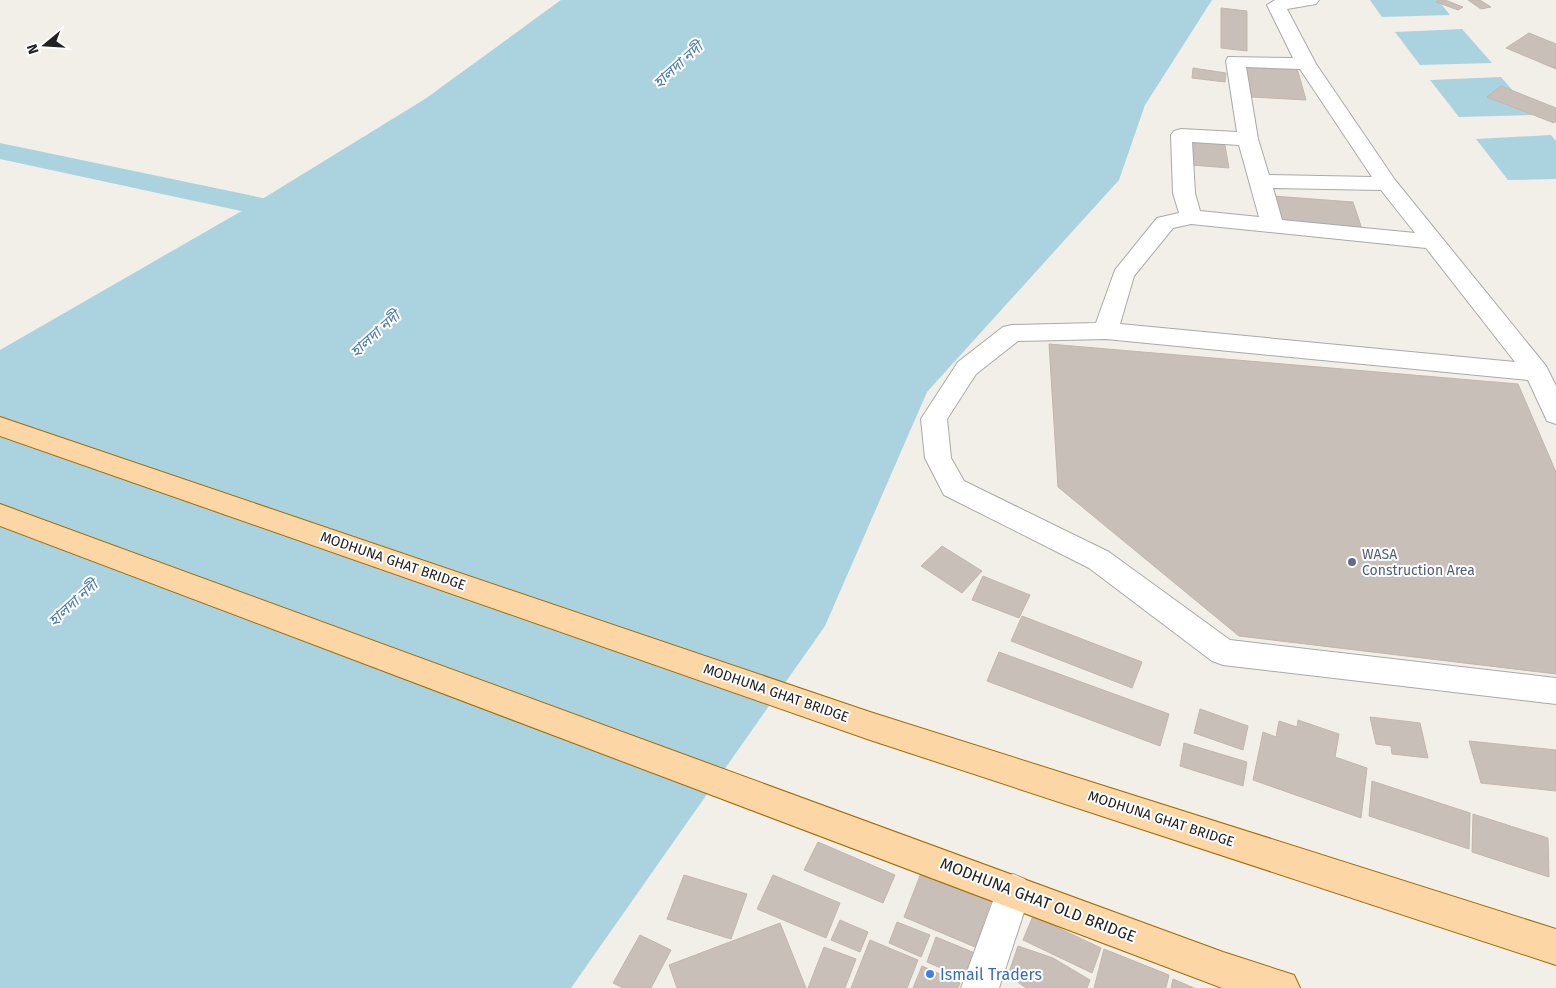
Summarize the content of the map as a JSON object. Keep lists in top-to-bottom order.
{
  "streets": {
    "main road": ["MODHUNA GHAT BRIDGE", "MODHUNA GHAT OLD BRIDGE"]
  },
  "water": ["হালদা নদী"],
  "places": ["WASA Construction Area", "Ismail Traders"],
  "north": "left"
}
